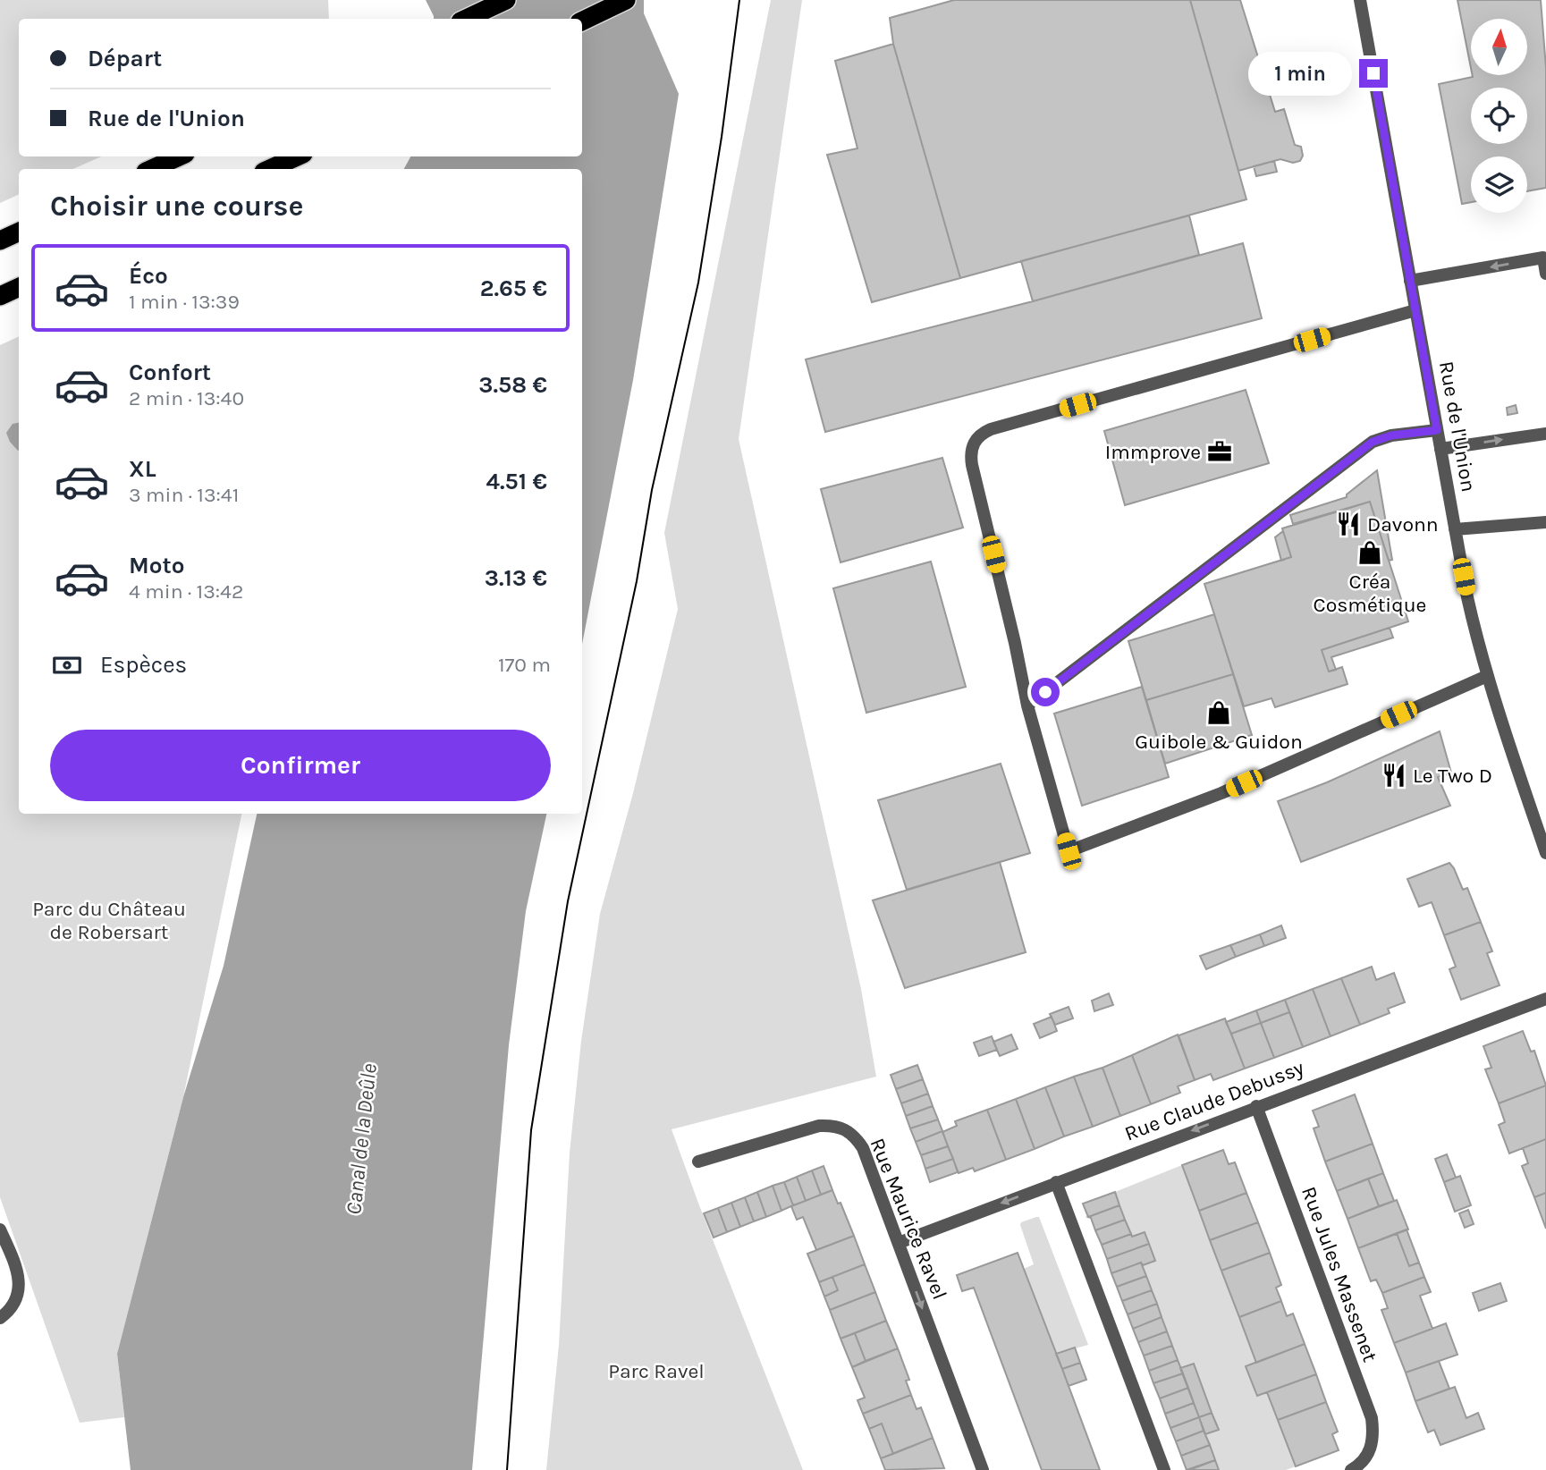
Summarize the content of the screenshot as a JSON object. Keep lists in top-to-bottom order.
{
  "streets": {
    "street": [
      "Rue de l'Union",
      "Rue Claude Debussy",
      "Rue Maurice Ravel",
      "Rue Jules Massenet"
    ]
  },
  "crossings": [
    ["Rue Claude Debussy", "Rue Maurice Ravel"],
    ["Rue Claude Debussy", "Rue Jules Massenet"]
  ],
  "one_way": ["Rue Claude Debussy", "Rue Maurice Ravel"],
  "water": ["Canal de la Deûle"],
  "parks": ["Parc du Château de Robersart", "Parc Ravel"],
  "places": {
    "office": ["Immprove"],
    "restaurant": ["Davonn", "Le Two D"],
    "shop": ["Créa Cosmétique", "Guibole & Guidon"]
  },
  "north": "top",
  "page": {
    "banner": ["Départ", "Rue de l'Union"],
    "bubble": "1 min",
    "heading": "Choisir une course",
    "list": [
      {
        "name": "Éco",
        "note": "1 min · 13:39",
        "value": "2.65 €"
      },
      {
        "name": "Confort",
        "note": "2 min · 13:40",
        "value": "3.58 €"
      },
      {
        "name": "XL",
        "note": "3 min · 13:41",
        "value": "4.51 €"
      },
      {
        "name": "Moto",
        "note": "4 min · 13:42",
        "value": "3.13 €"
      }
    ],
    "pay": ["Espèces", "170 m"],
    "buttons": "Confirmer"
  }
}
